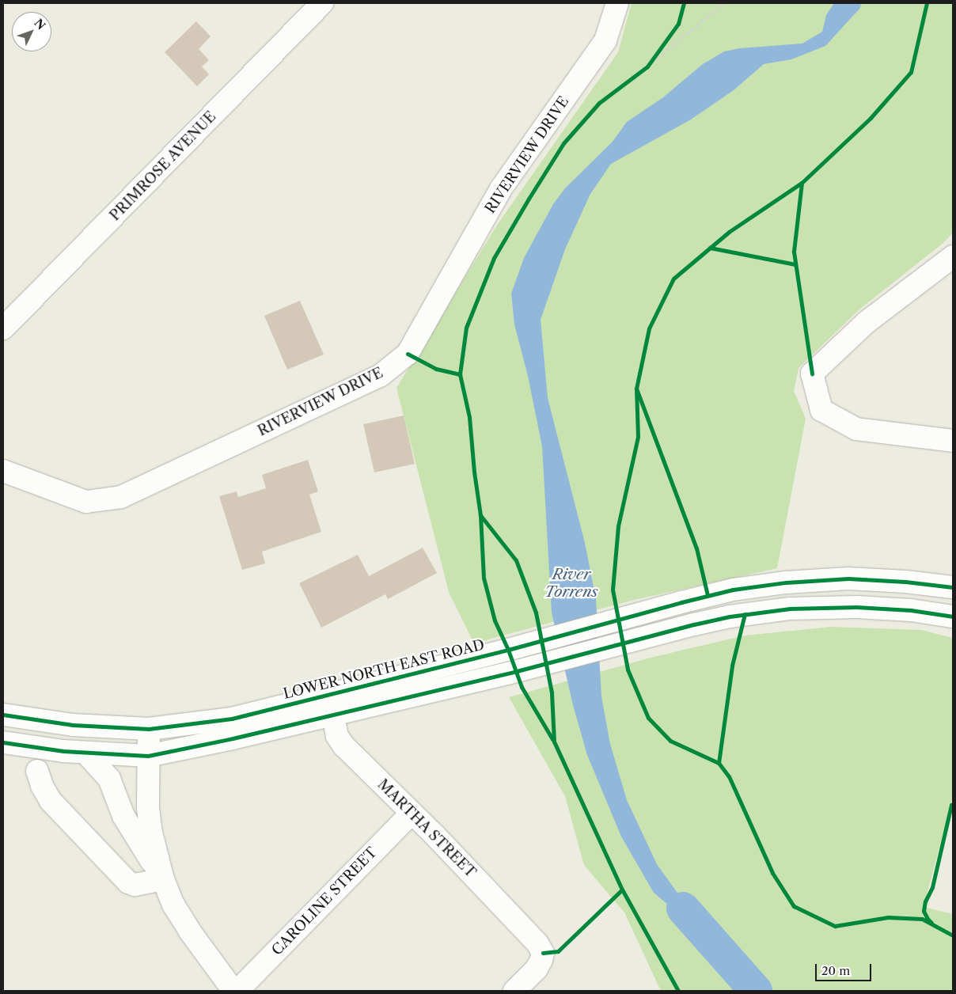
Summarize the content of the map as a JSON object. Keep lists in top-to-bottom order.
{
  "streets": {
    "street": [
      "RIVERVIEW DRIVE",
      "PRIMROSE AVENUE",
      "LOWER NORTH EAST ROAD",
      "MARTHA STREET",
      "CAROLINE STREET"
    ]
  },
  "crossings": [
    ["LOWER NORTH EAST ROAD", "MARTHA STREET"],
    ["MARTHA STREET", "CAROLINE STREET"]
  ],
  "water": ["River Torrens"],
  "scale_bar": "20 m",
  "north": "top right"
}
